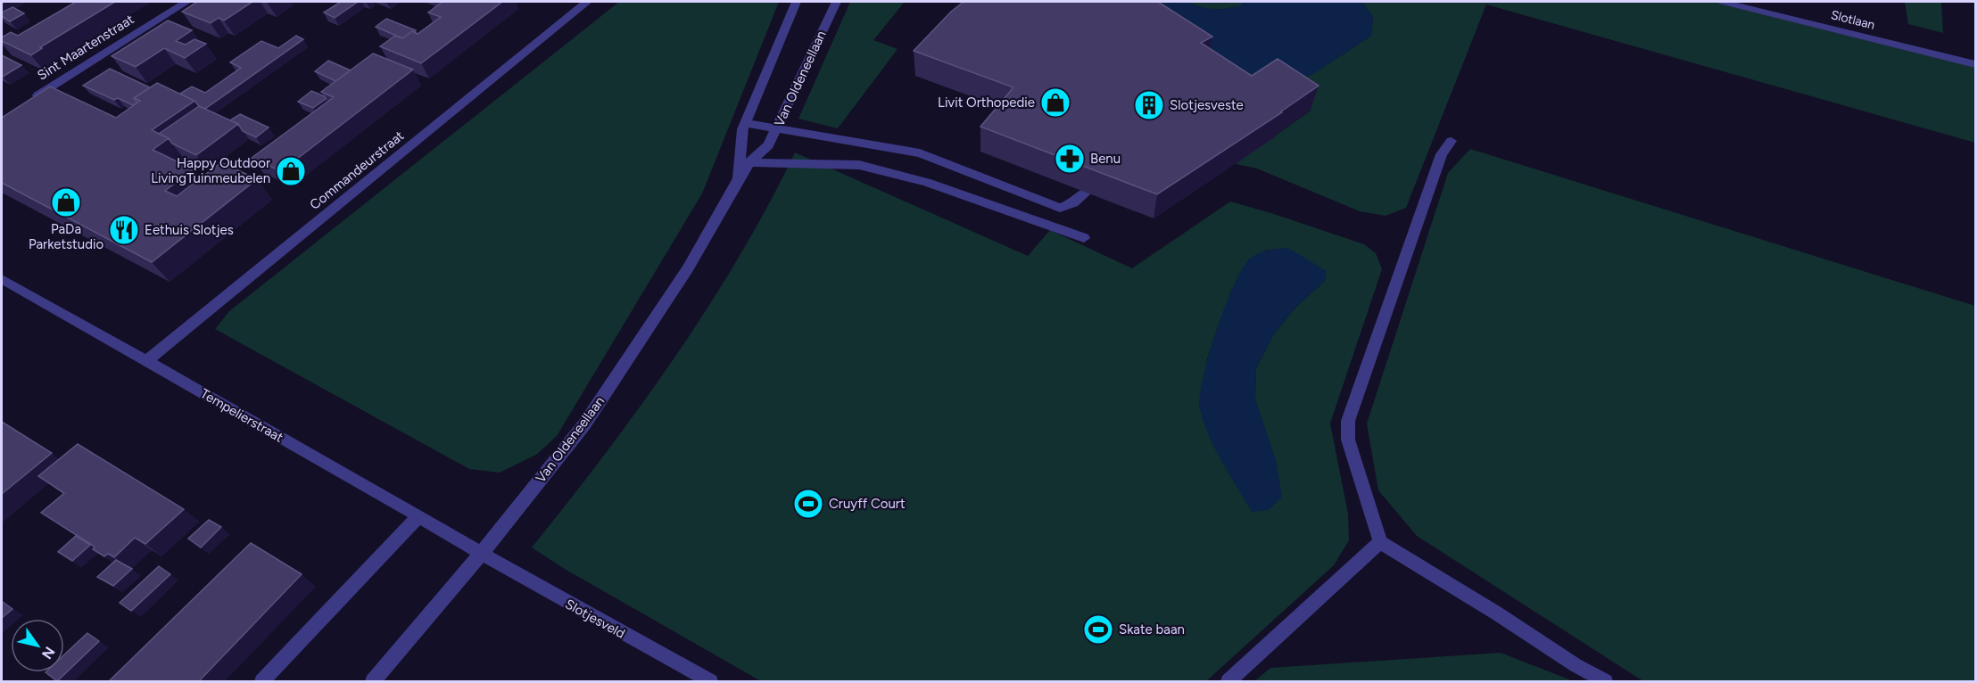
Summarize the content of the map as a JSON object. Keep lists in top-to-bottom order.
{
  "streets": {
    "street": [
      "Slotlaan",
      "Sint Maartenstraat",
      "Van Oldeneellaan",
      "Commandeurstraat",
      "Tempelierstraat",
      "Slotjesveld"
    ]
  },
  "crossings": [
    ["Van Oldeneellaan", "Tempelierstraat"],
    ["Van Oldeneellaan", "Slotjesveld"],
    ["Commandeurstraat", "Tempelierstraat"],
    ["Tempelierstraat", "Slotjesveld"]
  ],
  "places": {
    "shop": ["Livit Orthopedie", "Happy Outdoor LivingTuinmeubelen", "PaDa Parketstudio"],
    "building": ["Slotjesveste"],
    "pharmacy": ["Benu"],
    "restaurant": ["Eethuis Slotjes"],
    "sports": ["Cruyff Court", "Skate baan"]
  },
  "north": "bottom right"
}
